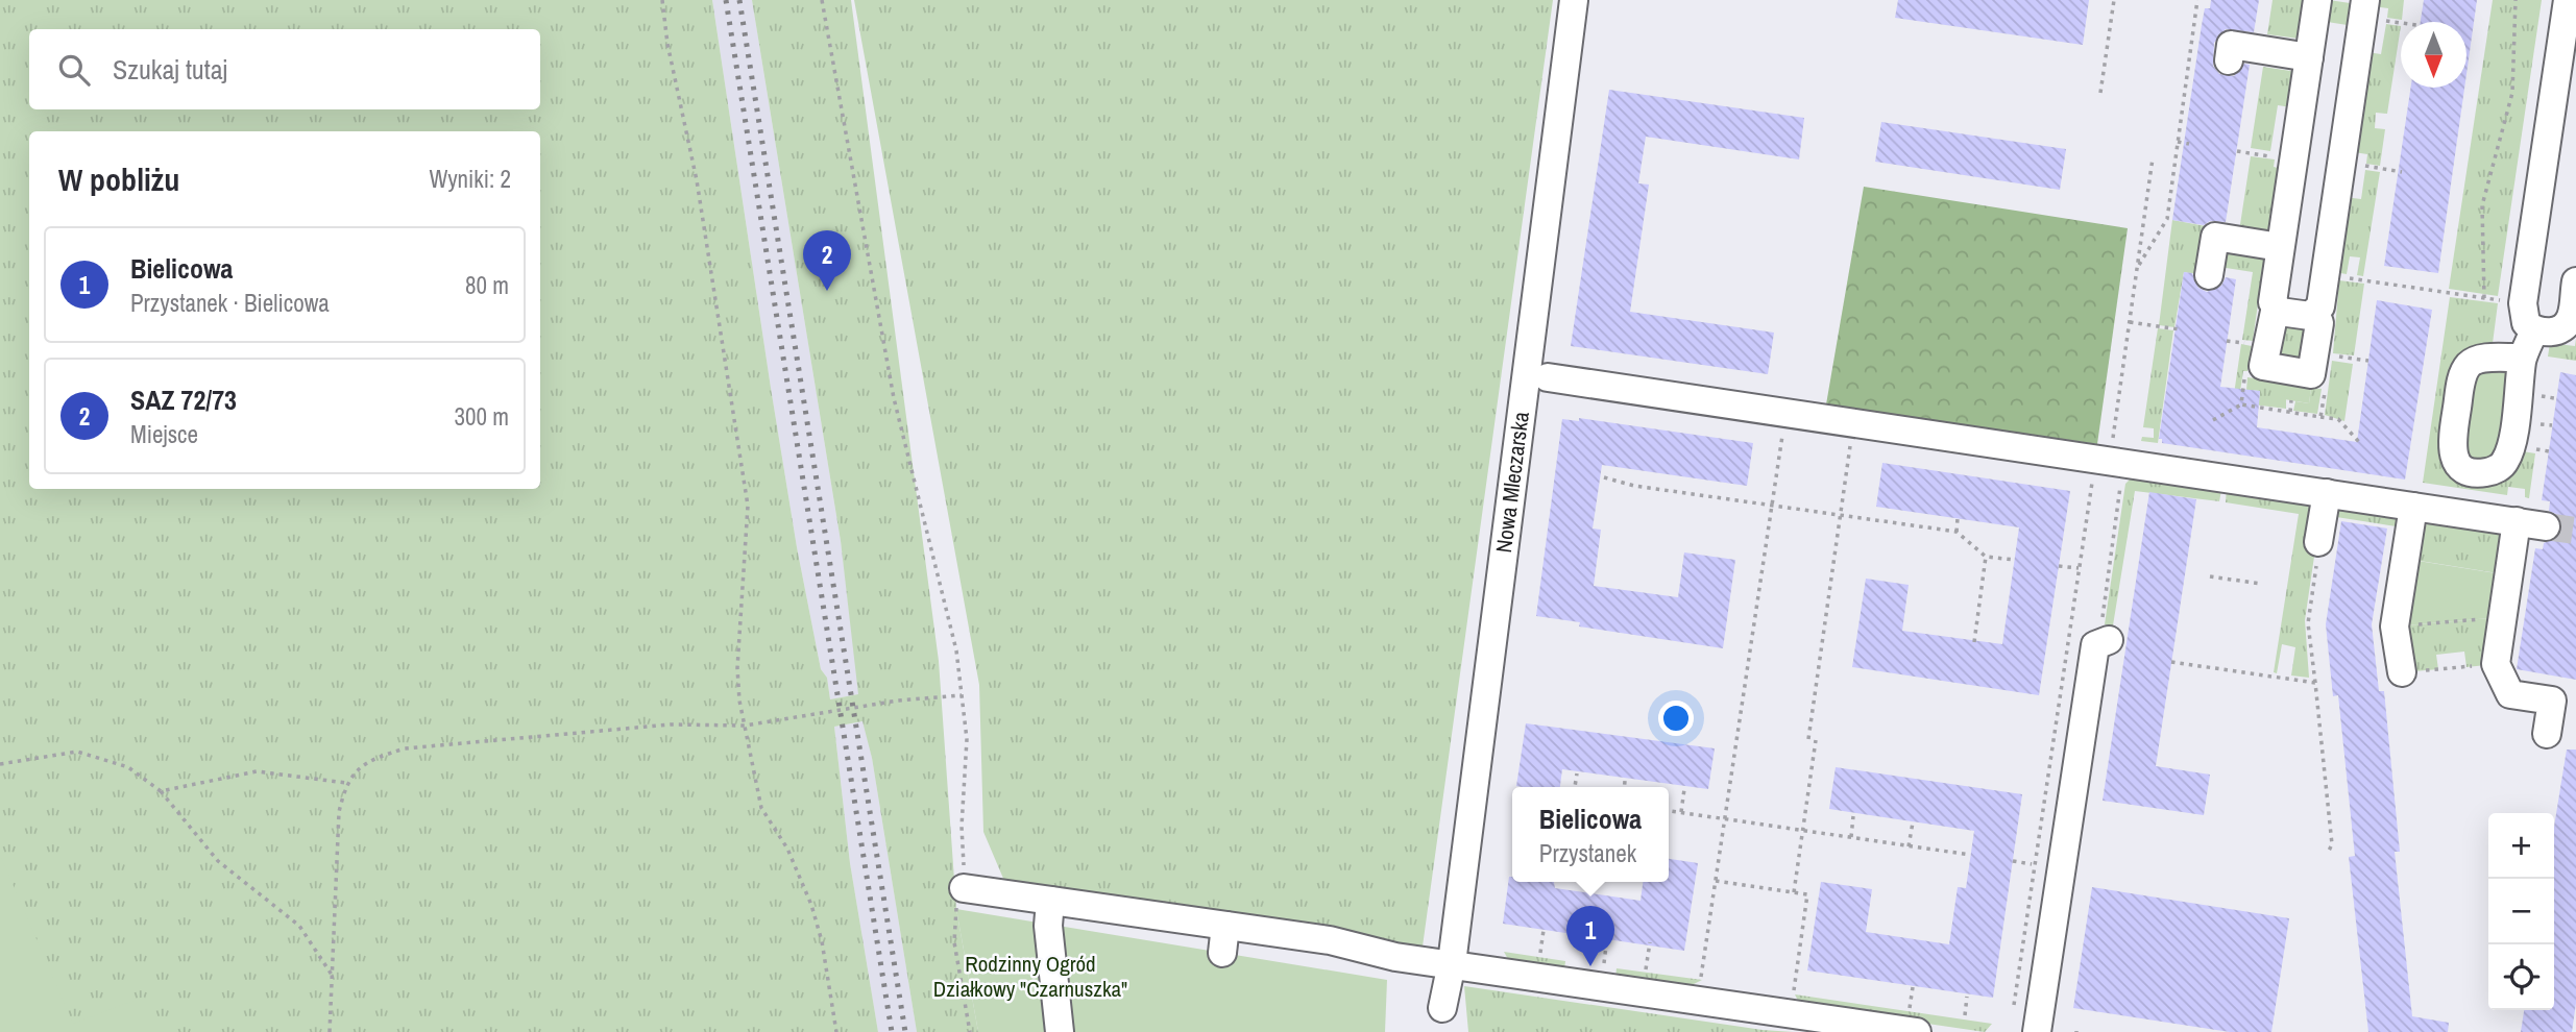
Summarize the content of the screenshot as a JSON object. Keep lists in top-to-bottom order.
{
  "streets": {
    "street": ["Nowa Mleczarska"]
  },
  "parks": ["Rodzinny Ogród Działkowy \"Czarnuszka\""],
  "north": "bottom",
  "page": {
    "search": "Szukaj tutaj",
    "heading": ["W pobliżu", "Wyniki: 2"],
    "list": [
      {
        "mark": "1",
        "name": "Bielicowa",
        "note": "Przystanek · Bielicowa",
        "value": "80 m"
      },
      {
        "mark": "2",
        "name": "SAZ 72/73",
        "note": "Miejsce",
        "value": "300 m"
      }
    ],
    "pins": ["2", "1"],
    "popup": ["Bielicowa", "Przystanek"],
    "map_buttons": ["+", "−"]
  }
}
